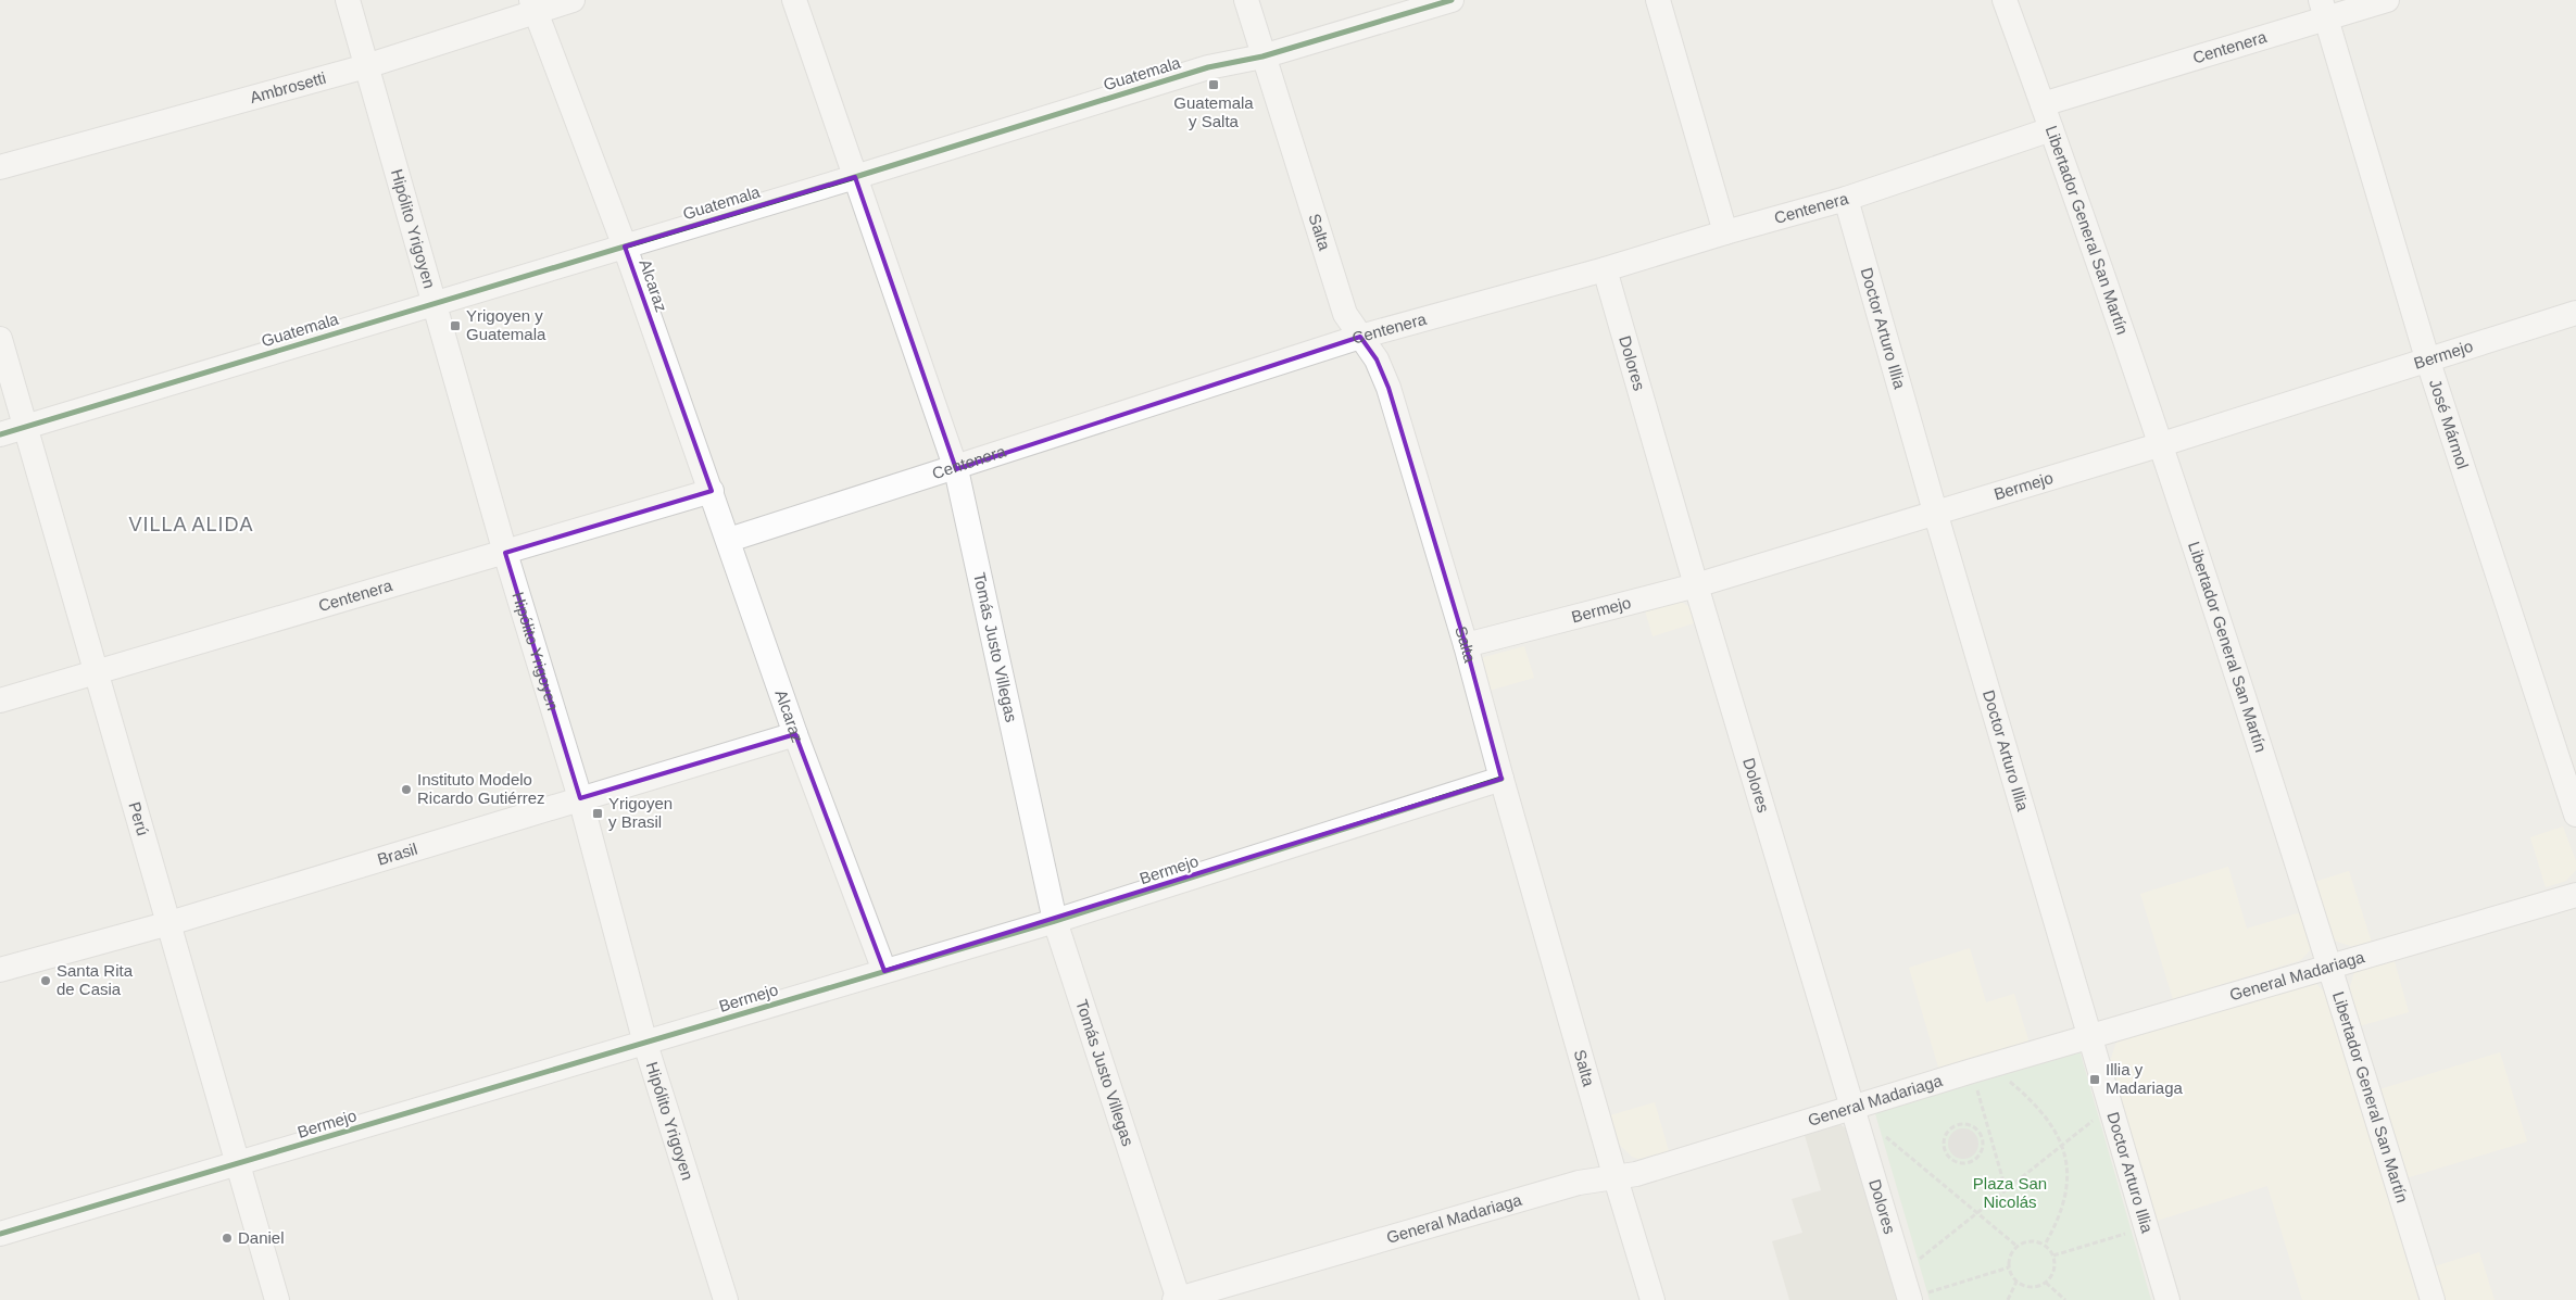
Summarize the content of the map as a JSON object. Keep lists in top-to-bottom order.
{
  "streets": {
    "street": [
      "Centenera",
      "Guatemala",
      "Ambrosetti",
      "Hipólito Yrigoyen",
      "Libertador General San Martín",
      "Salta",
      "Alcaraz",
      "Doctor Arturo Illia",
      "Bermejo",
      "Dolores",
      "José Mármol",
      "Tomás Justo Villegas",
      "Perú",
      "Brasil",
      "General Madariaga"
    ]
  },
  "crossings": [
    ["Centenera", "Hipólito Yrigoyen"],
    ["Centenera", "Libertador General San Martín"],
    ["Centenera", "Salta"],
    ["Centenera", "Alcaraz"],
    ["Centenera", "Doctor Arturo Illia"],
    ["Centenera", "Dolores"],
    ["Centenera", "José Mármol"],
    ["Centenera", "Tomás Justo Villegas"],
    ["Centenera", "Perú"],
    ["Guatemala", "Hipólito Yrigoyen"],
    ["Guatemala", "Salta"],
    ["Guatemala", "Alcaraz"],
    ["Guatemala", "Tomás Justo Villegas"],
    ["Guatemala", "Perú"],
    ["Ambrosetti", "Hipólito Yrigoyen"],
    ["Ambrosetti", "Alcaraz"],
    ["Hipólito Yrigoyen", "Bermejo"],
    ["Hipólito Yrigoyen", "Brasil"],
    ["Libertador General San Martín", "Bermejo"],
    ["Libertador General San Martín", "General Madariaga"],
    ["Salta", "Bermejo"],
    ["Salta", "General Madariaga"],
    ["Alcaraz", "Bermejo"],
    ["Alcaraz", "Brasil"],
    ["Doctor Arturo Illia", "Bermejo"],
    ["Doctor Arturo Illia", "General Madariaga"],
    ["Bermejo", "Dolores"],
    ["Bermejo", "José Mármol"],
    ["Bermejo", "Tomás Justo Villegas"],
    ["Bermejo", "Perú"],
    ["Dolores", "General Madariaga"],
    ["Tomás Justo Villegas", "General Madariaga"],
    ["Perú", "Brasil"]
  ],
  "districts": ["VILLA ALIDA"],
  "parks": ["Plaza San Nicolás"],
  "places": {
    "transit": [
      "Guatemala y Salta",
      "Yrigoyen y Guatemala",
      "Yrigoyen y Brasil",
      "Illia y Madariaga"
    ],
    "other": ["Instituto Modelo Ricardo Gutiérrez", "Santa Rita de Casia", "Daniel"]
  }
}
